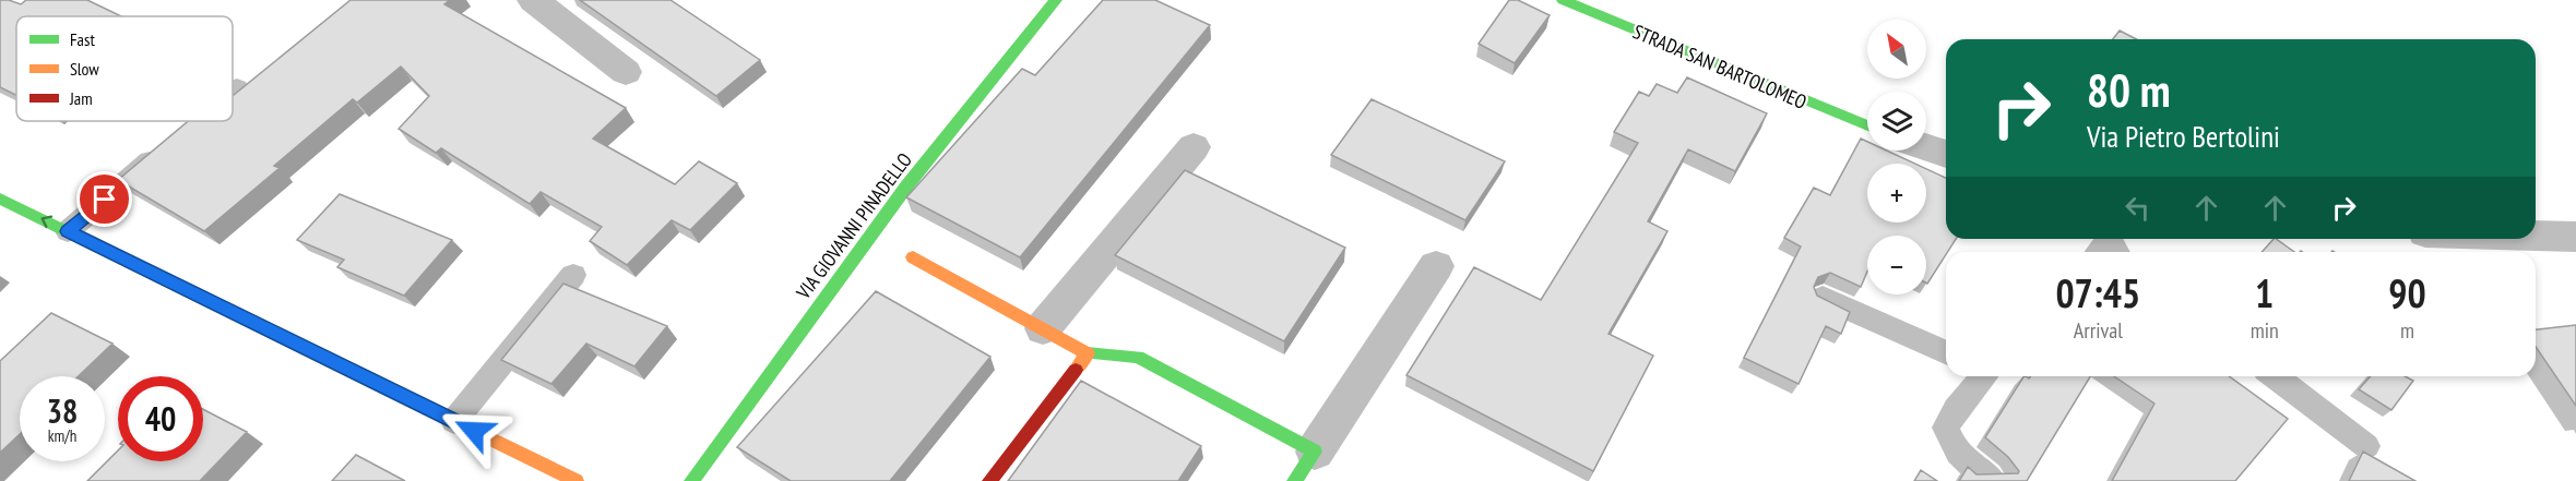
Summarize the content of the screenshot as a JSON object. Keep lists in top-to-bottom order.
{
  "streets": {
    "street": ["STRADA SAN BARTOLOMEO", "VIA GIOVANNI PINADELLO"]
  },
  "legend": ["Fast", "Slow", "Jam"],
  "north": "top left",
  "page": {
    "map_buttons": ["+", "−"],
    "turn": ["80 m", "Via Pietro Bertolini"],
    "eta": [
      "07:45",
      "Arrival",
      "1",
      "min",
      "90",
      "m"
    ],
    "speed": "38 km/h",
    "limit": "40"
  }
}
